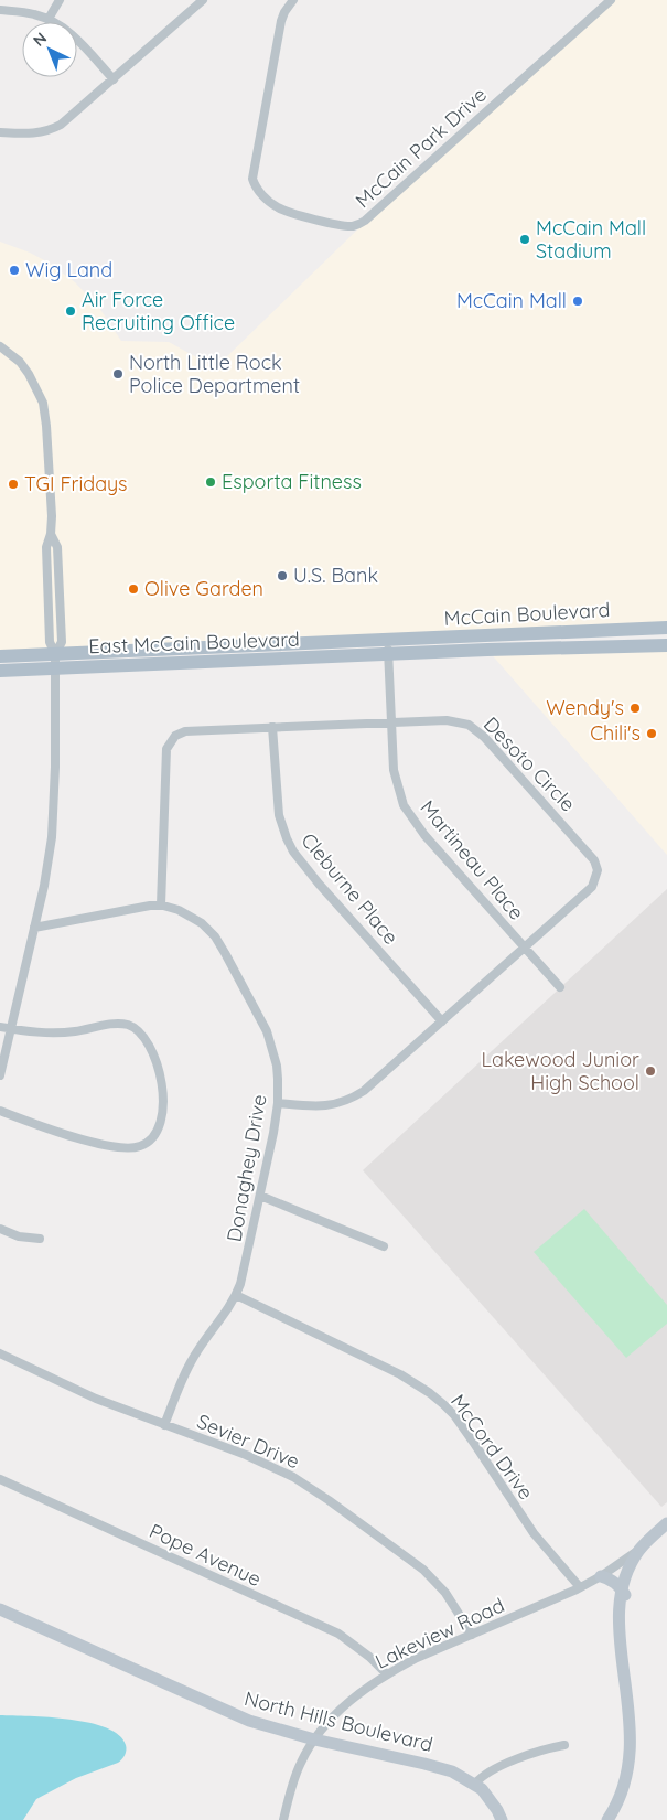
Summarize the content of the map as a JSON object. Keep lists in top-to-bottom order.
{
  "streets": {
    "main road": ["McCain Boulevard", "East McCain Boulevard"],
    "street": [
      "McCain Park Drive",
      "Desoto Circle",
      "Martineau Place",
      "Cleburne Place",
      "Donaghey Drive",
      "Sevier Drive",
      "McCord Drive",
      "Pope Avenue",
      "Lakeview Road",
      "North Hills Boulevard"
    ]
  },
  "crossings": [
    ["McCain Boulevard", "East McCain Boulevard"],
    ["McCain Boulevard", "Martineau Place"],
    ["East McCain Boulevard", "Martineau Place"],
    ["Desoto Circle", "Martineau Place"],
    ["Desoto Circle", "Cleburne Place"],
    ["Desoto Circle", "Donaghey Drive"],
    ["Donaghey Drive", "Sevier Drive"],
    ["Donaghey Drive", "McCord Drive"],
    ["Sevier Drive", "Lakeview Road"],
    ["McCord Drive", "Lakeview Road"],
    ["Pope Avenue", "Lakeview Road"],
    ["Lakeview Road", "North Hills Boulevard"]
  ],
  "places": [
    "McCain Mall Stadium",
    "Wig Land",
    "McCain Mall",
    "Air Force Recruiting Office",
    "North Little Rock Police Department",
    "Esporta Fitness",
    "TGI Fridays",
    "U.S. Bank",
    "Olive Garden",
    "Wendy's",
    "Chili's",
    "Lakewood Junior High School"
  ],
  "north": "top left"
}
